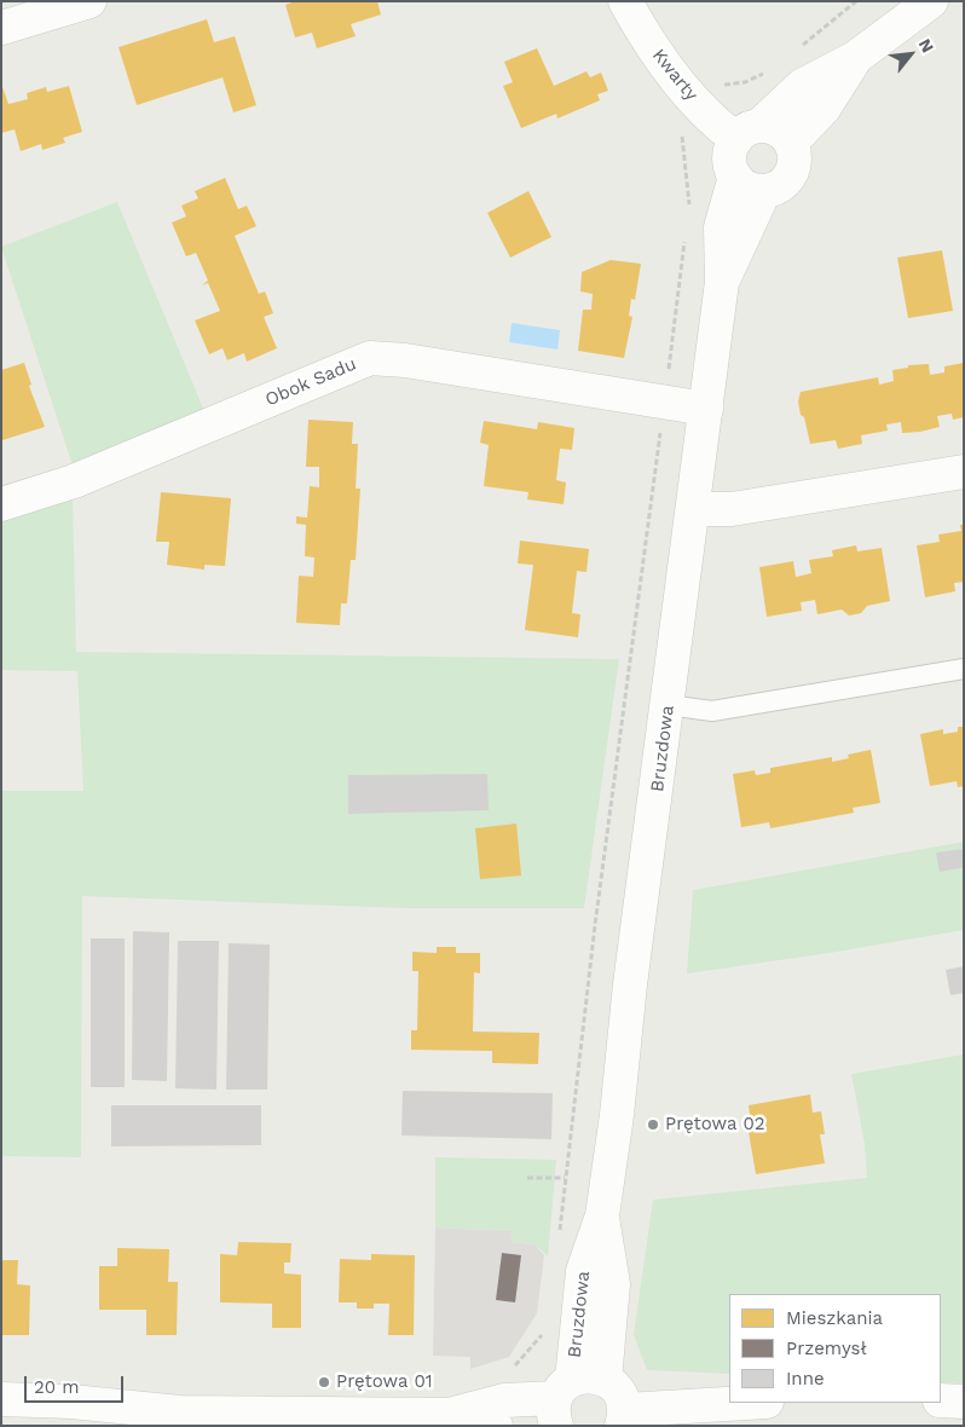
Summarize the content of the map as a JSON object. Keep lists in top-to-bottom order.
{
  "streets": {
    "street": ["Kwarty", "Obok Sadu", "Bruzdowa"]
  },
  "crossings": [
    ["Kwarty", "Bruzdowa"],
    ["Obok Sadu", "Bruzdowa"]
  ],
  "places": ["Prętowa 02", "Prętowa 01"],
  "legend": ["Mieszkania", "Przemysł", "Inne"],
  "scale_bar": "20 m",
  "north": "top right"
}
